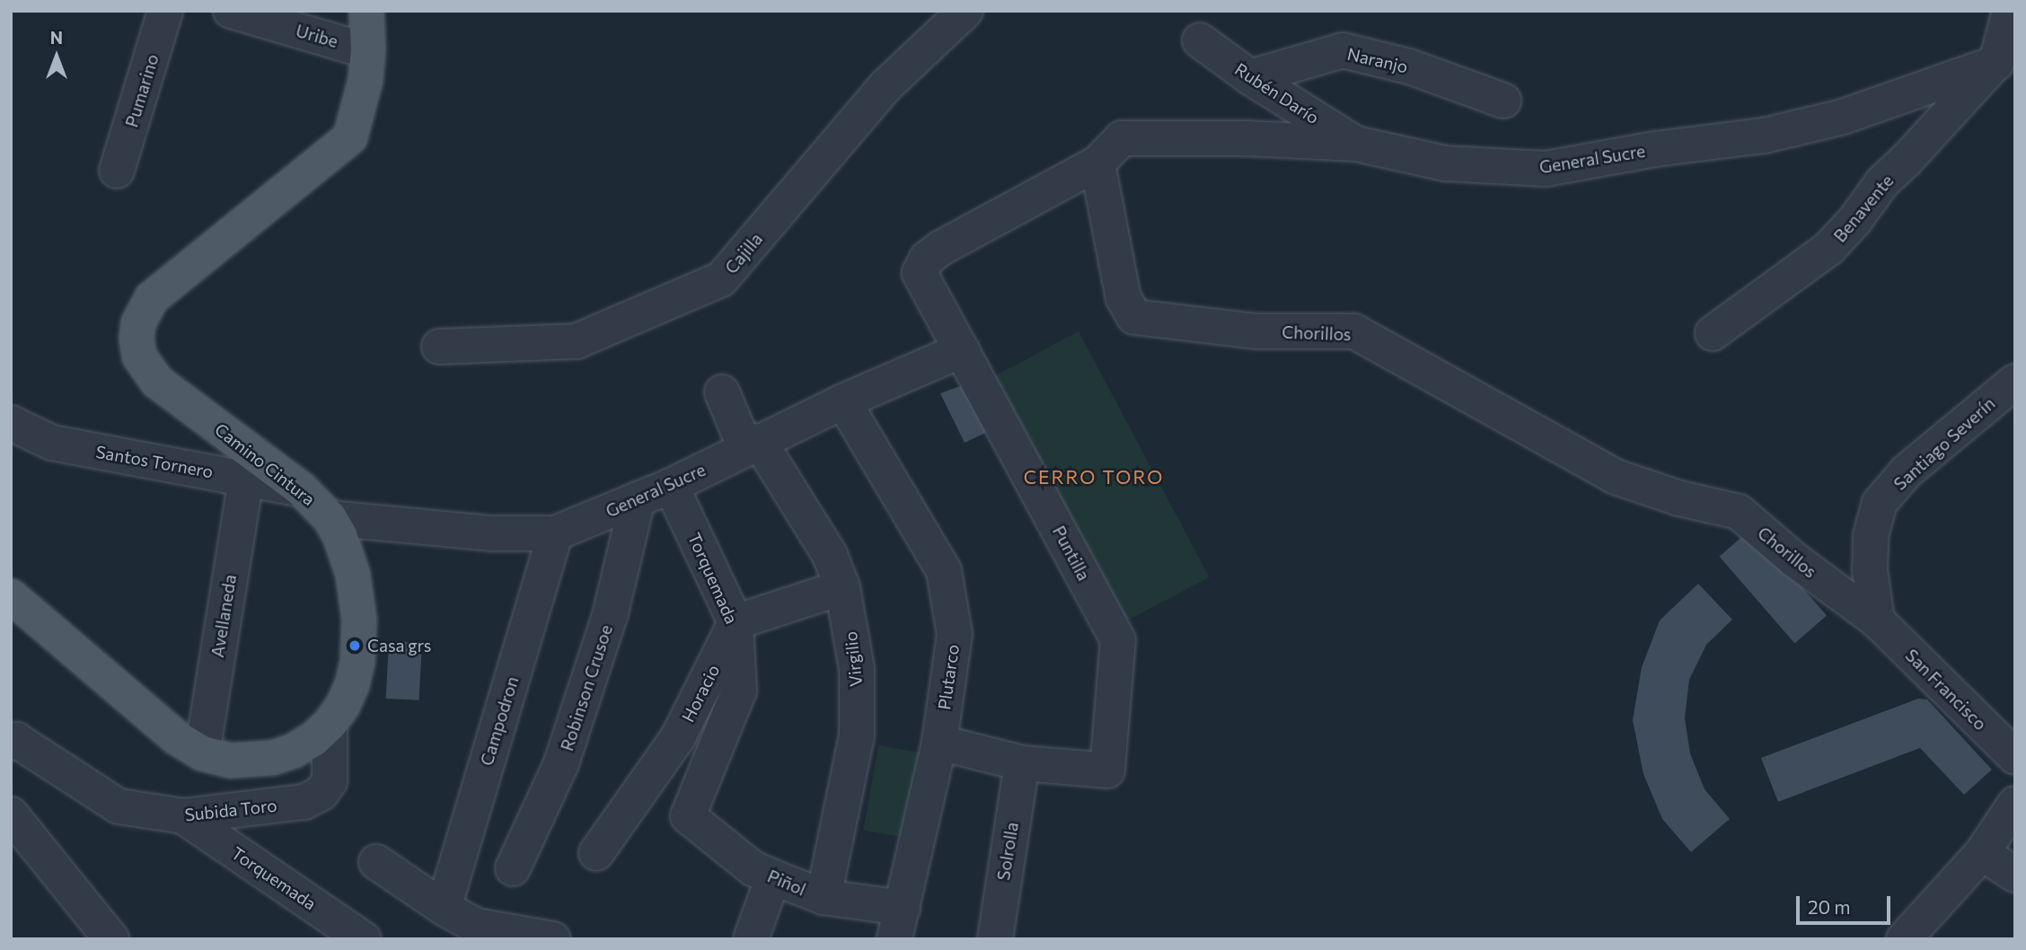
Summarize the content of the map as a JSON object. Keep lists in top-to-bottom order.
{
  "streets": {
    "main road": ["Camino Cintura"],
    "street": [
      "Uribe",
      "Naranjo",
      "Pumarino",
      "Rubén Darío",
      "General Sucre",
      "Benavente",
      "Cajilla",
      "Chorillos",
      "Santiago Severín",
      "Santos Tornero",
      "Puntilla",
      "Torquemada",
      "Avellaneda",
      "Virgilio",
      "Plutarco",
      "Robinson Crusoe",
      "San Francisco",
      "Horacio",
      "Campodron",
      "Subida Toro",
      "Solrolla",
      "Piñol"
    ]
  },
  "crossings": [
    ["Uribe", "Camino Cintura"],
    ["Naranjo", "Rubén Darío"],
    ["Rubén Darío", "General Sucre"],
    ["General Sucre", "Benavente"],
    ["General Sucre", "Chorillos"],
    ["General Sucre", "Camino Cintura"],
    ["General Sucre", "Puntilla"],
    ["General Sucre", "Torquemada"],
    ["General Sucre", "Virgilio"],
    ["General Sucre", "Plutarco"],
    ["General Sucre", "Robinson Crusoe"],
    ["General Sucre", "Campodron"],
    ["Chorillos", "Santiago Severín"],
    ["Chorillos", "San Francisco"],
    ["Santiago Severín", "San Francisco"],
    ["Santos Tornero", "Camino Cintura"],
    ["Santos Tornero", "Avellaneda"],
    ["Camino Cintura", "Avellaneda"],
    ["Camino Cintura", "Subida Toro"],
    ["Puntilla", "Solrolla"],
    ["Torquemada", "Horacio"],
    ["Torquemada", "Subida Toro"],
    ["Torquemada", "Piñol"],
    ["Virgilio", "Piñol"],
    ["Plutarco", "Piñol"]
  ],
  "districts": ["CERRO TORO"],
  "places": ["Casa grs"],
  "scale_bar": "20 m",
  "north": "top"
}
